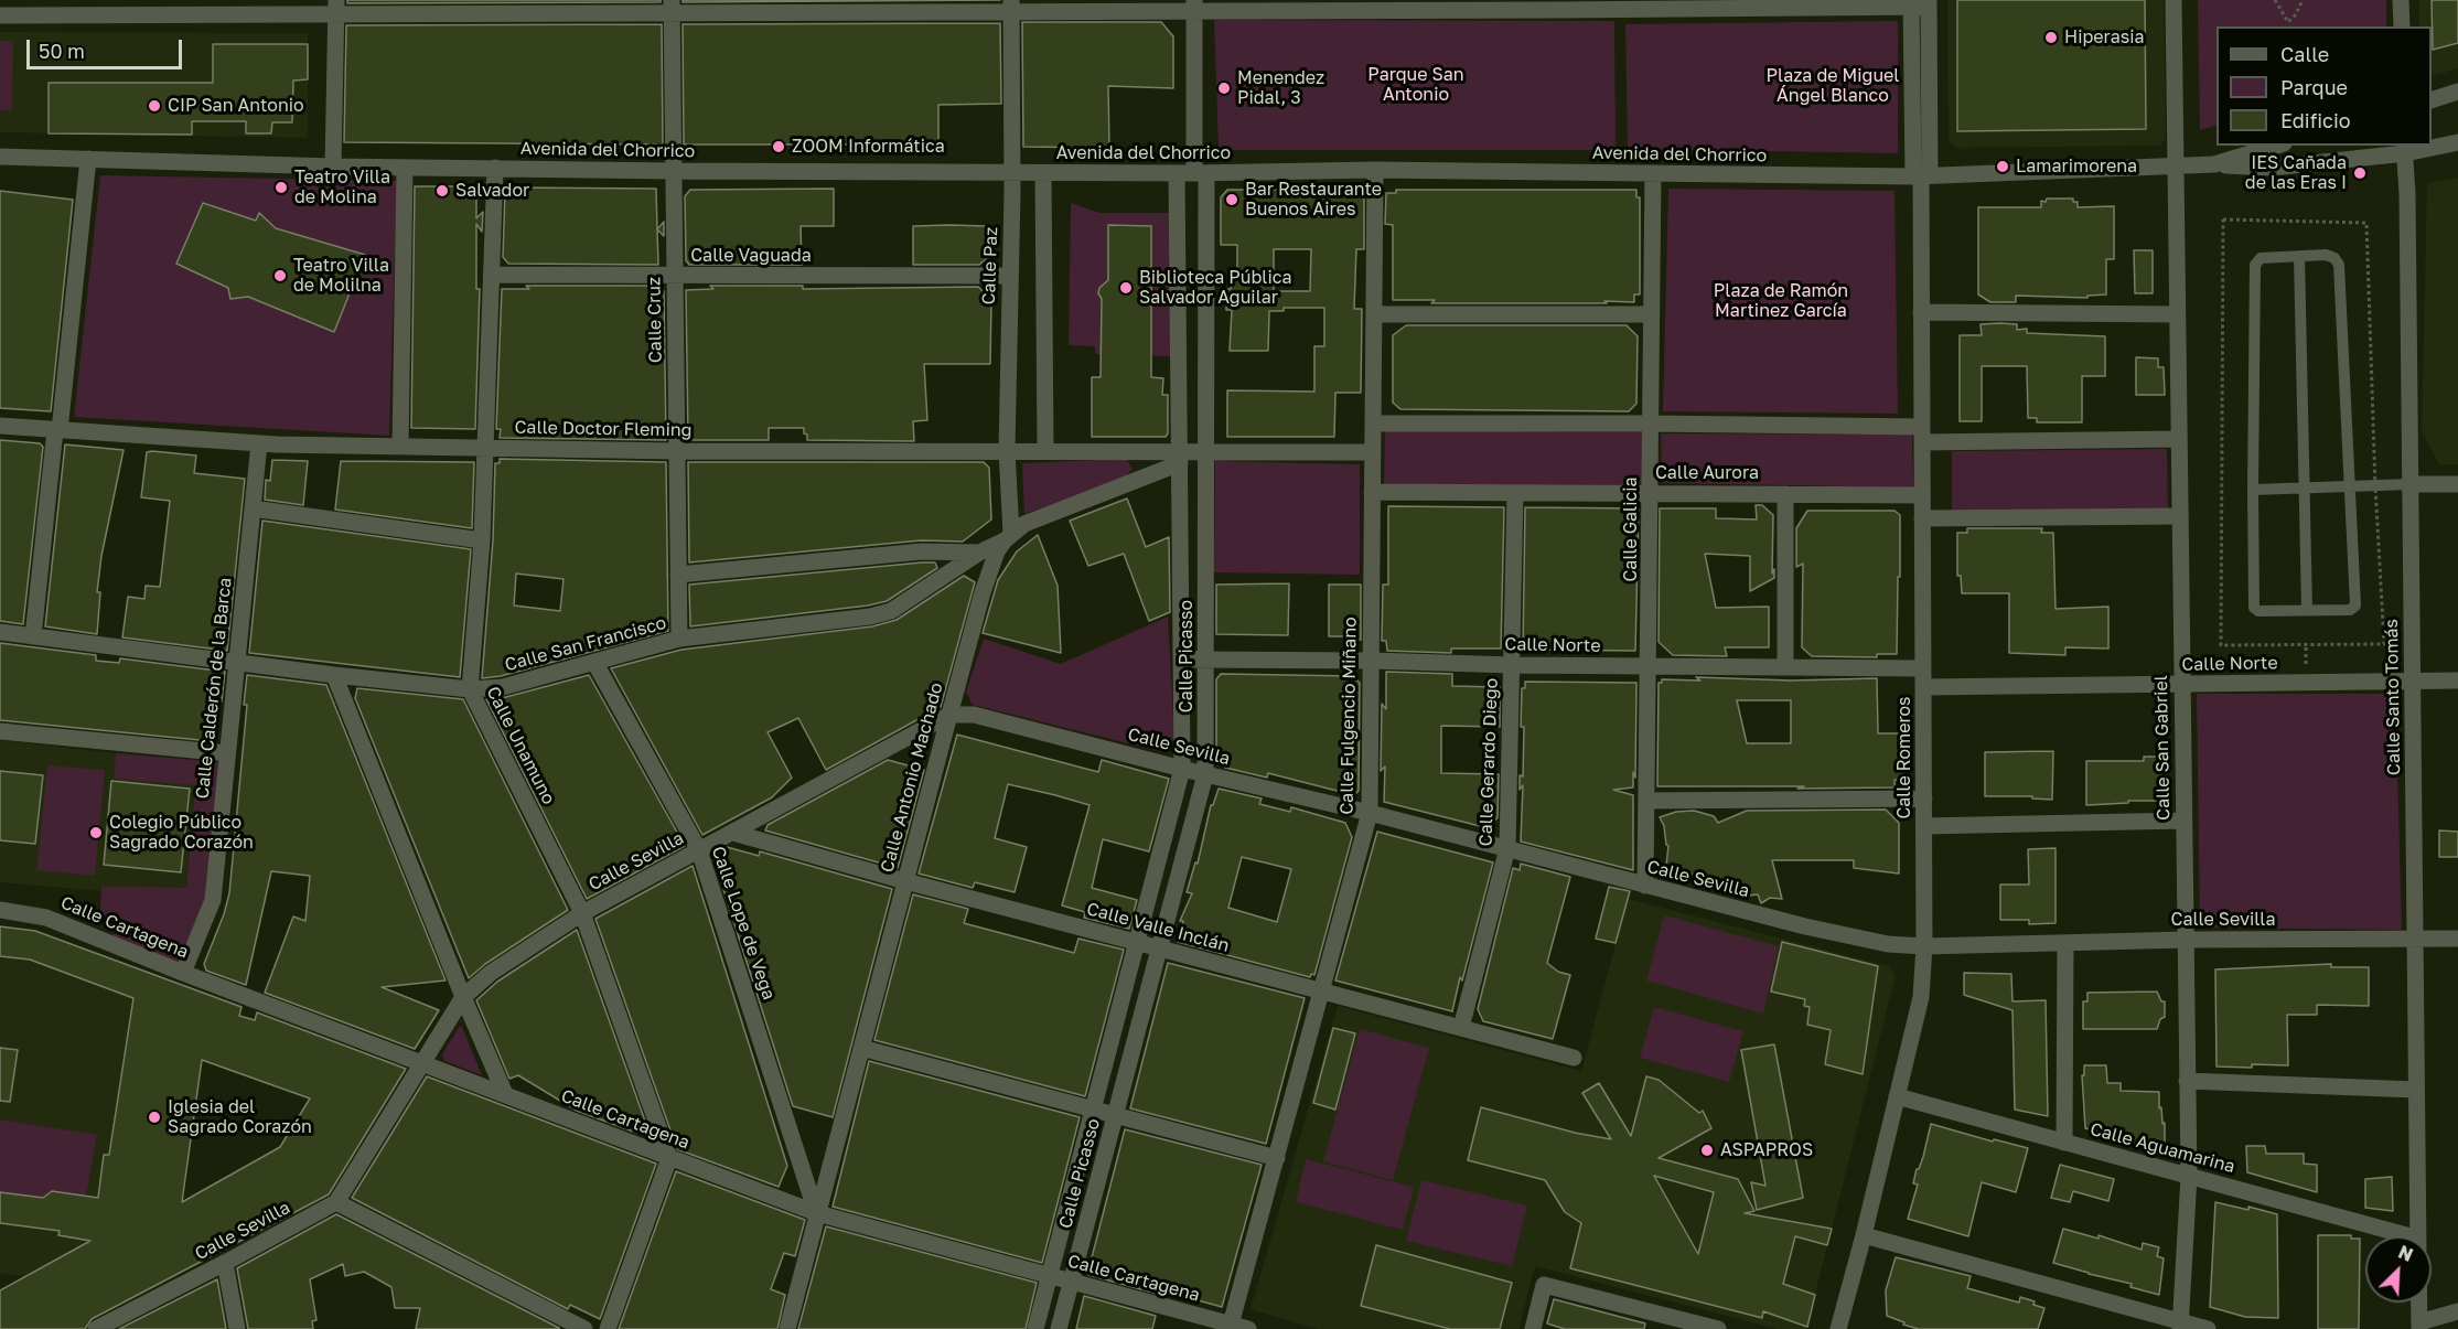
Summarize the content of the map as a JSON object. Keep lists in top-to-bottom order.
{
  "streets": {
    "street": [
      "Avenida del Chorrico",
      "Calle Vaguada",
      "Calle Paz",
      "Calle Cruz",
      "Calle Doctor Fleming",
      "Calle Aurora",
      "Calle Galicia",
      "Calle San Francisco",
      "Calle Norte",
      "Calle Picasso",
      "Calle Calderón de la Barca",
      "Calle Santo Tomás",
      "Calle Fulgencio Miñano",
      "Calle Unamuno",
      "Calle Sevilla",
      "Calle San Gabriel",
      "Calle Romeros",
      "Calle Gerardo Diego",
      "Calle Antonio Machado",
      "Calle Lope de Vega",
      "Calle Cartagena",
      "Calle Valle Inclán",
      "Calle Aguamarina"
    ]
  },
  "crossings": [
    ["Avenida del Chorrico", "Calle Paz"],
    ["Avenida del Chorrico", "Calle Cruz"],
    ["Avenida del Chorrico", "Calle Galicia"],
    ["Avenida del Chorrico", "Calle Picasso"],
    ["Avenida del Chorrico", "Calle Fulgencio Miñano"],
    ["Avenida del Chorrico", "Calle Unamuno"],
    ["Avenida del Chorrico", "Calle San Gabriel"],
    ["Avenida del Chorrico", "Calle Romeros"],
    ["Calle Vaguada", "Calle Paz"],
    ["Calle Vaguada", "Calle Cruz"],
    ["Calle Vaguada", "Calle Unamuno"],
    ["Calle Paz", "Calle Doctor Fleming"],
    ["Calle Paz", "Calle San Francisco"],
    ["Calle Paz", "Calle Antonio Machado"],
    ["Calle Cruz", "Calle Doctor Fleming"],
    ["Calle Cruz", "Calle San Francisco"],
    ["Calle Doctor Fleming", "Calle Picasso"],
    ["Calle Doctor Fleming", "Calle Calderón de la Barca"],
    ["Calle Doctor Fleming", "Calle Unamuno"],
    ["Calle Aurora", "Calle Galicia"],
    ["Calle Aurora", "Calle Fulgencio Miñano"],
    ["Calle Aurora", "Calle Romeros"],
    ["Calle Aurora", "Calle Gerardo Diego"],
    ["Calle Galicia", "Calle Norte"],
    ["Calle Galicia", "Calle Sevilla"],
    ["Calle San Francisco", "Calle Calderón de la Barca"],
    ["Calle San Francisco", "Calle Unamuno"],
    ["Calle San Francisco", "Calle Antonio Machado"],
    ["Calle San Francisco", "Calle Lope de Vega"],
    ["Calle Norte", "Calle Picasso"],
    ["Calle Norte", "Calle Santo Tomás"],
    ["Calle Norte", "Calle Fulgencio Miñano"],
    ["Calle Norte", "Calle San Gabriel"],
    ["Calle Norte", "Calle Romeros"],
    ["Calle Norte", "Calle Gerardo Diego"],
    ["Calle Picasso", "Calle Sevilla"],
    ["Calle Picasso", "Calle Cartagena"],
    ["Calle Picasso", "Calle Valle Inclán"],
    ["Calle Calderón de la Barca", "Calle Cartagena"],
    ["Calle Santo Tomás", "Calle Sevilla"],
    ["Calle Fulgencio Miñano", "Calle Sevilla"],
    ["Calle Fulgencio Miñano", "Calle Cartagena"],
    ["Calle Fulgencio Miñano", "Calle Valle Inclán"],
    ["Calle Unamuno", "Calle Sevilla"],
    ["Calle Unamuno", "Calle Cartagena"],
    ["Calle Sevilla", "Calle San Gabriel"],
    ["Calle Sevilla", "Calle Romeros"],
    ["Calle Sevilla", "Calle Gerardo Diego"],
    ["Calle Sevilla", "Calle Antonio Machado"],
    ["Calle Sevilla", "Calle Lope de Vega"],
    ["Calle Sevilla", "Calle Cartagena"],
    ["Calle Sevilla", "Calle Valle Inclán"],
    ["Calle San Gabriel", "Calle Aguamarina"],
    ["Calle Romeros", "Calle Aguamarina"],
    ["Calle Gerardo Diego", "Calle Valle Inclán"],
    ["Calle Antonio Machado", "Calle Lope de Vega"],
    ["Calle Antonio Machado", "Calle Cartagena"],
    ["Calle Antonio Machado", "Calle Valle Inclán"],
    ["Calle Lope de Vega", "Calle Cartagena"]
  ],
  "parks": ["Parque San Antonio", "Plaza de Miguel Ángel Blanco", "Plaza de Ramón Martinez García"],
  "places": [
    "Hiperasia",
    "Menendez Pidal, 3",
    "CIP San Antonio",
    "ZOOM Informática",
    "Lamarimorena",
    "IES Cañada de las Eras I",
    "Teatro Villa de Molina",
    "Salvador",
    "Bar Restaurante Buenos Aires",
    "Teatro Villa de Molilna",
    "Biblioteca Pública Salvador Aguilar",
    "Colegio Público Sagrado Corazón",
    "Iglesia del Sagrado Corazón",
    "ASPAPROS"
  ],
  "legend": ["Calle", "Parque", "Edificio"],
  "scale_bar": "50 m",
  "north": "top right"
}
